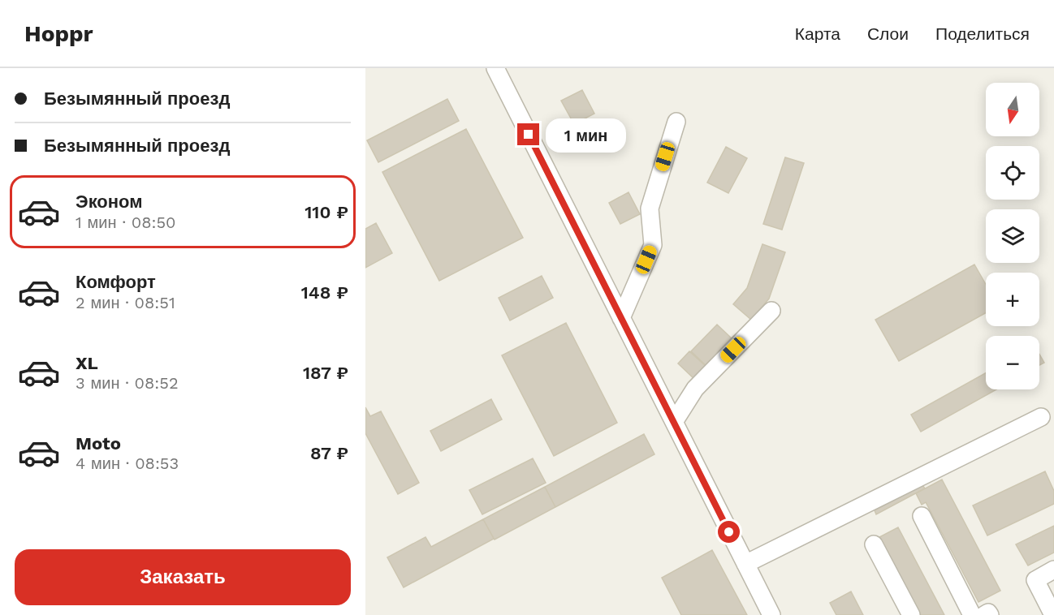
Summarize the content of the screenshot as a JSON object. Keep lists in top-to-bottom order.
{
  "north": "bottom",
  "page": {
    "header": "Hoppr",
    "nav": ["Карта", "Слои", "Поделиться"],
    "banner": ["Безымянный проезд", "Безымянный проезд"],
    "map_buttons": ["+", "−"],
    "bubble": "1 мин",
    "list": [
      {
        "name": "Эконом",
        "note": "1 мин · 08:50",
        "value": "110 ₽"
      },
      {
        "name": "Комфорт",
        "note": "2 мин · 08:51",
        "value": "148 ₽"
      },
      {
        "name": "XL",
        "note": "3 мин · 08:52",
        "value": "187 ₽"
      },
      {
        "name": "Moto",
        "note": "4 мин · 08:53",
        "value": "87 ₽"
      }
    ],
    "buttons": "Заказать"
  }
}
